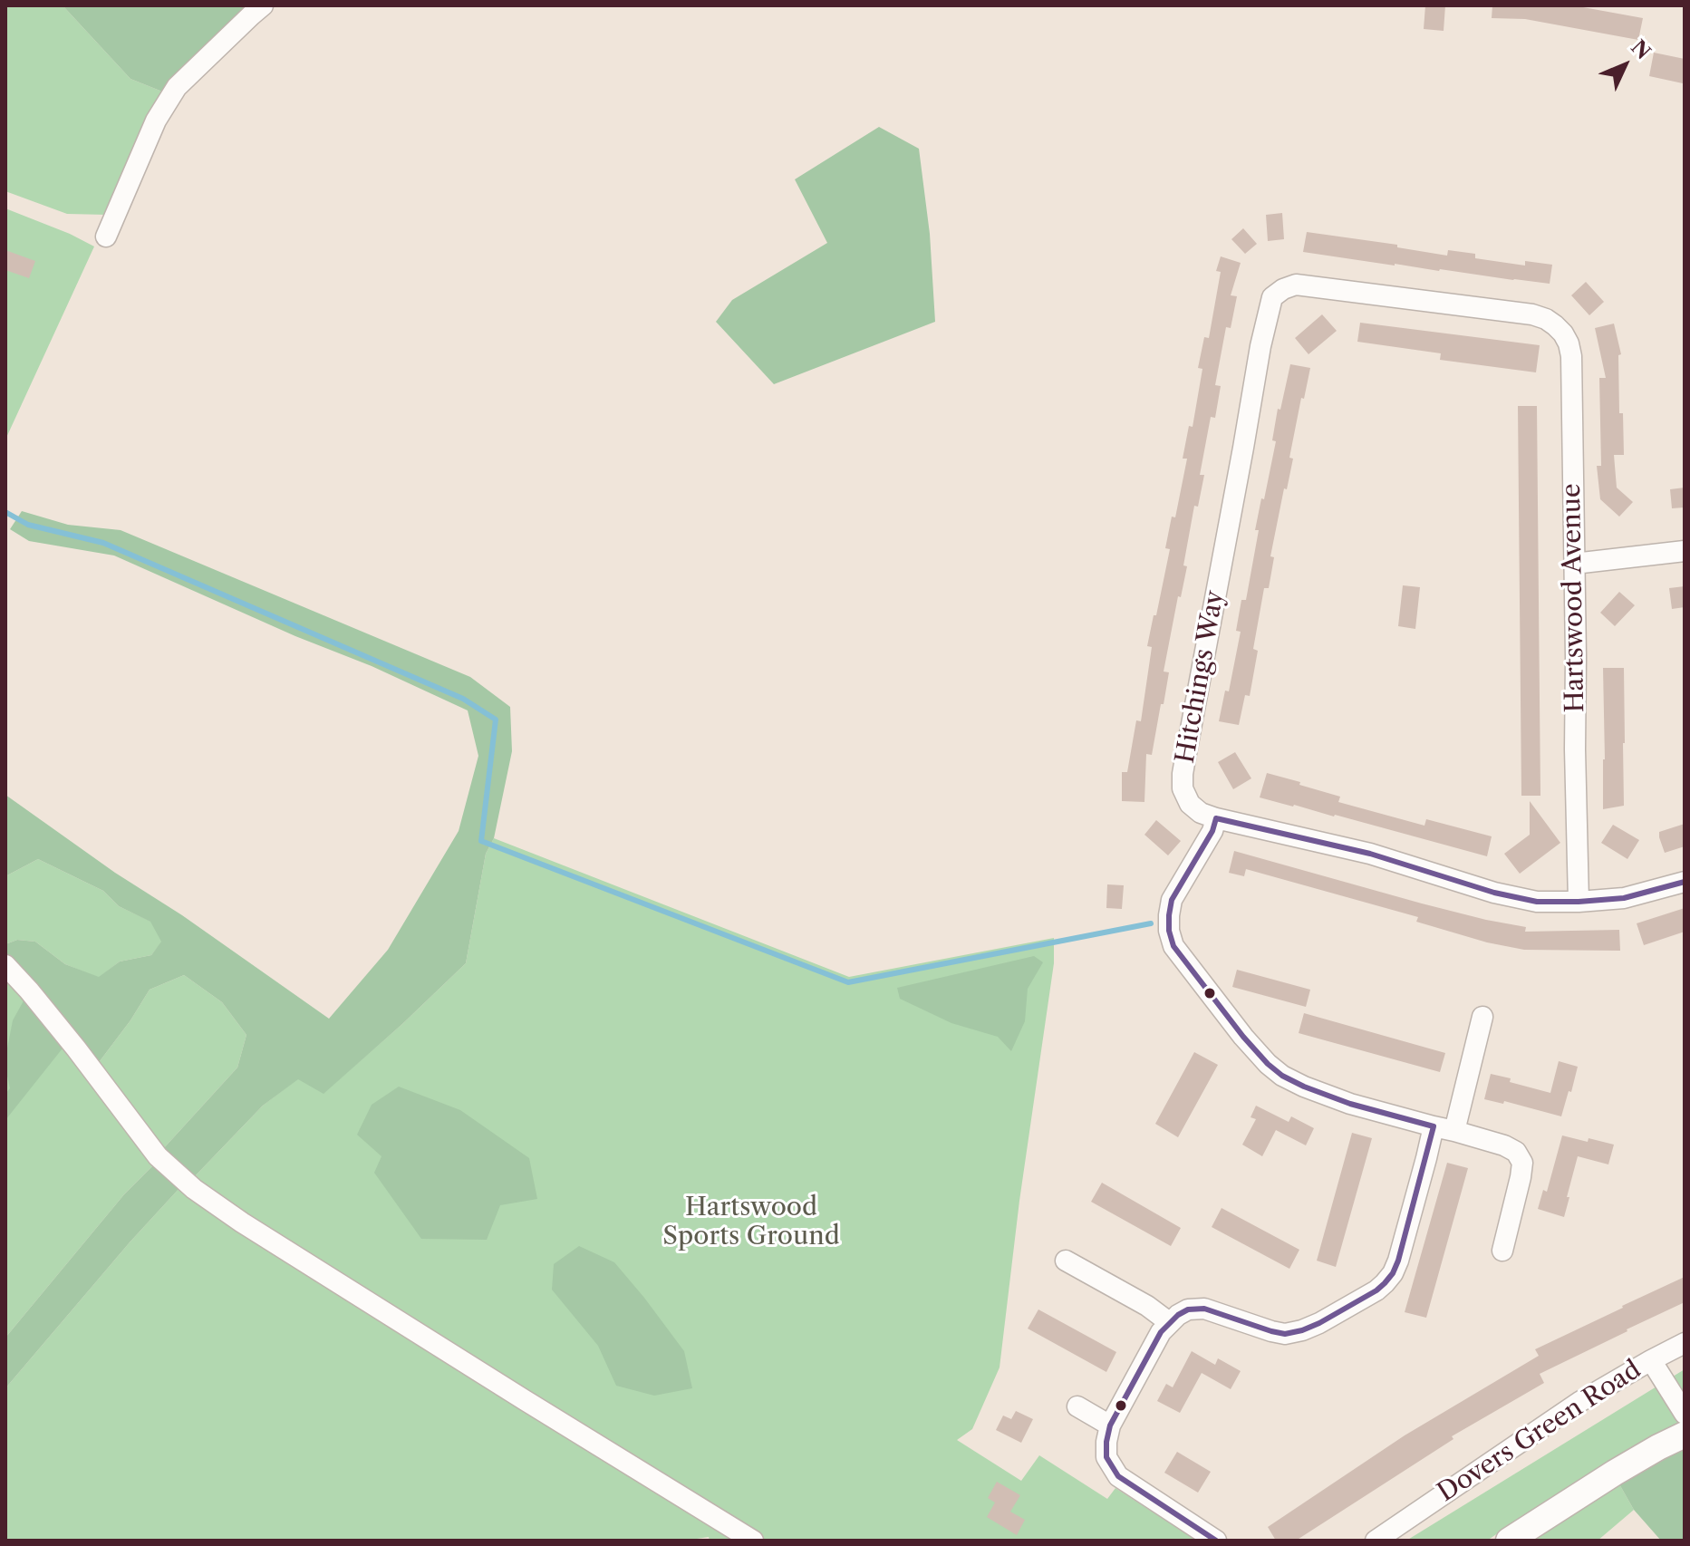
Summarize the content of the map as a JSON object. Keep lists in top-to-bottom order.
{
  "streets": {
    "street": ["Hartswood Avenue", "Hitchings Way", "Dovers Green Road"]
  },
  "crossings": [
    ["Hartswood Avenue", "Hitchings Way"]
  ],
  "parks": ["Hartswood Sports Ground"],
  "north": "top right"
}
